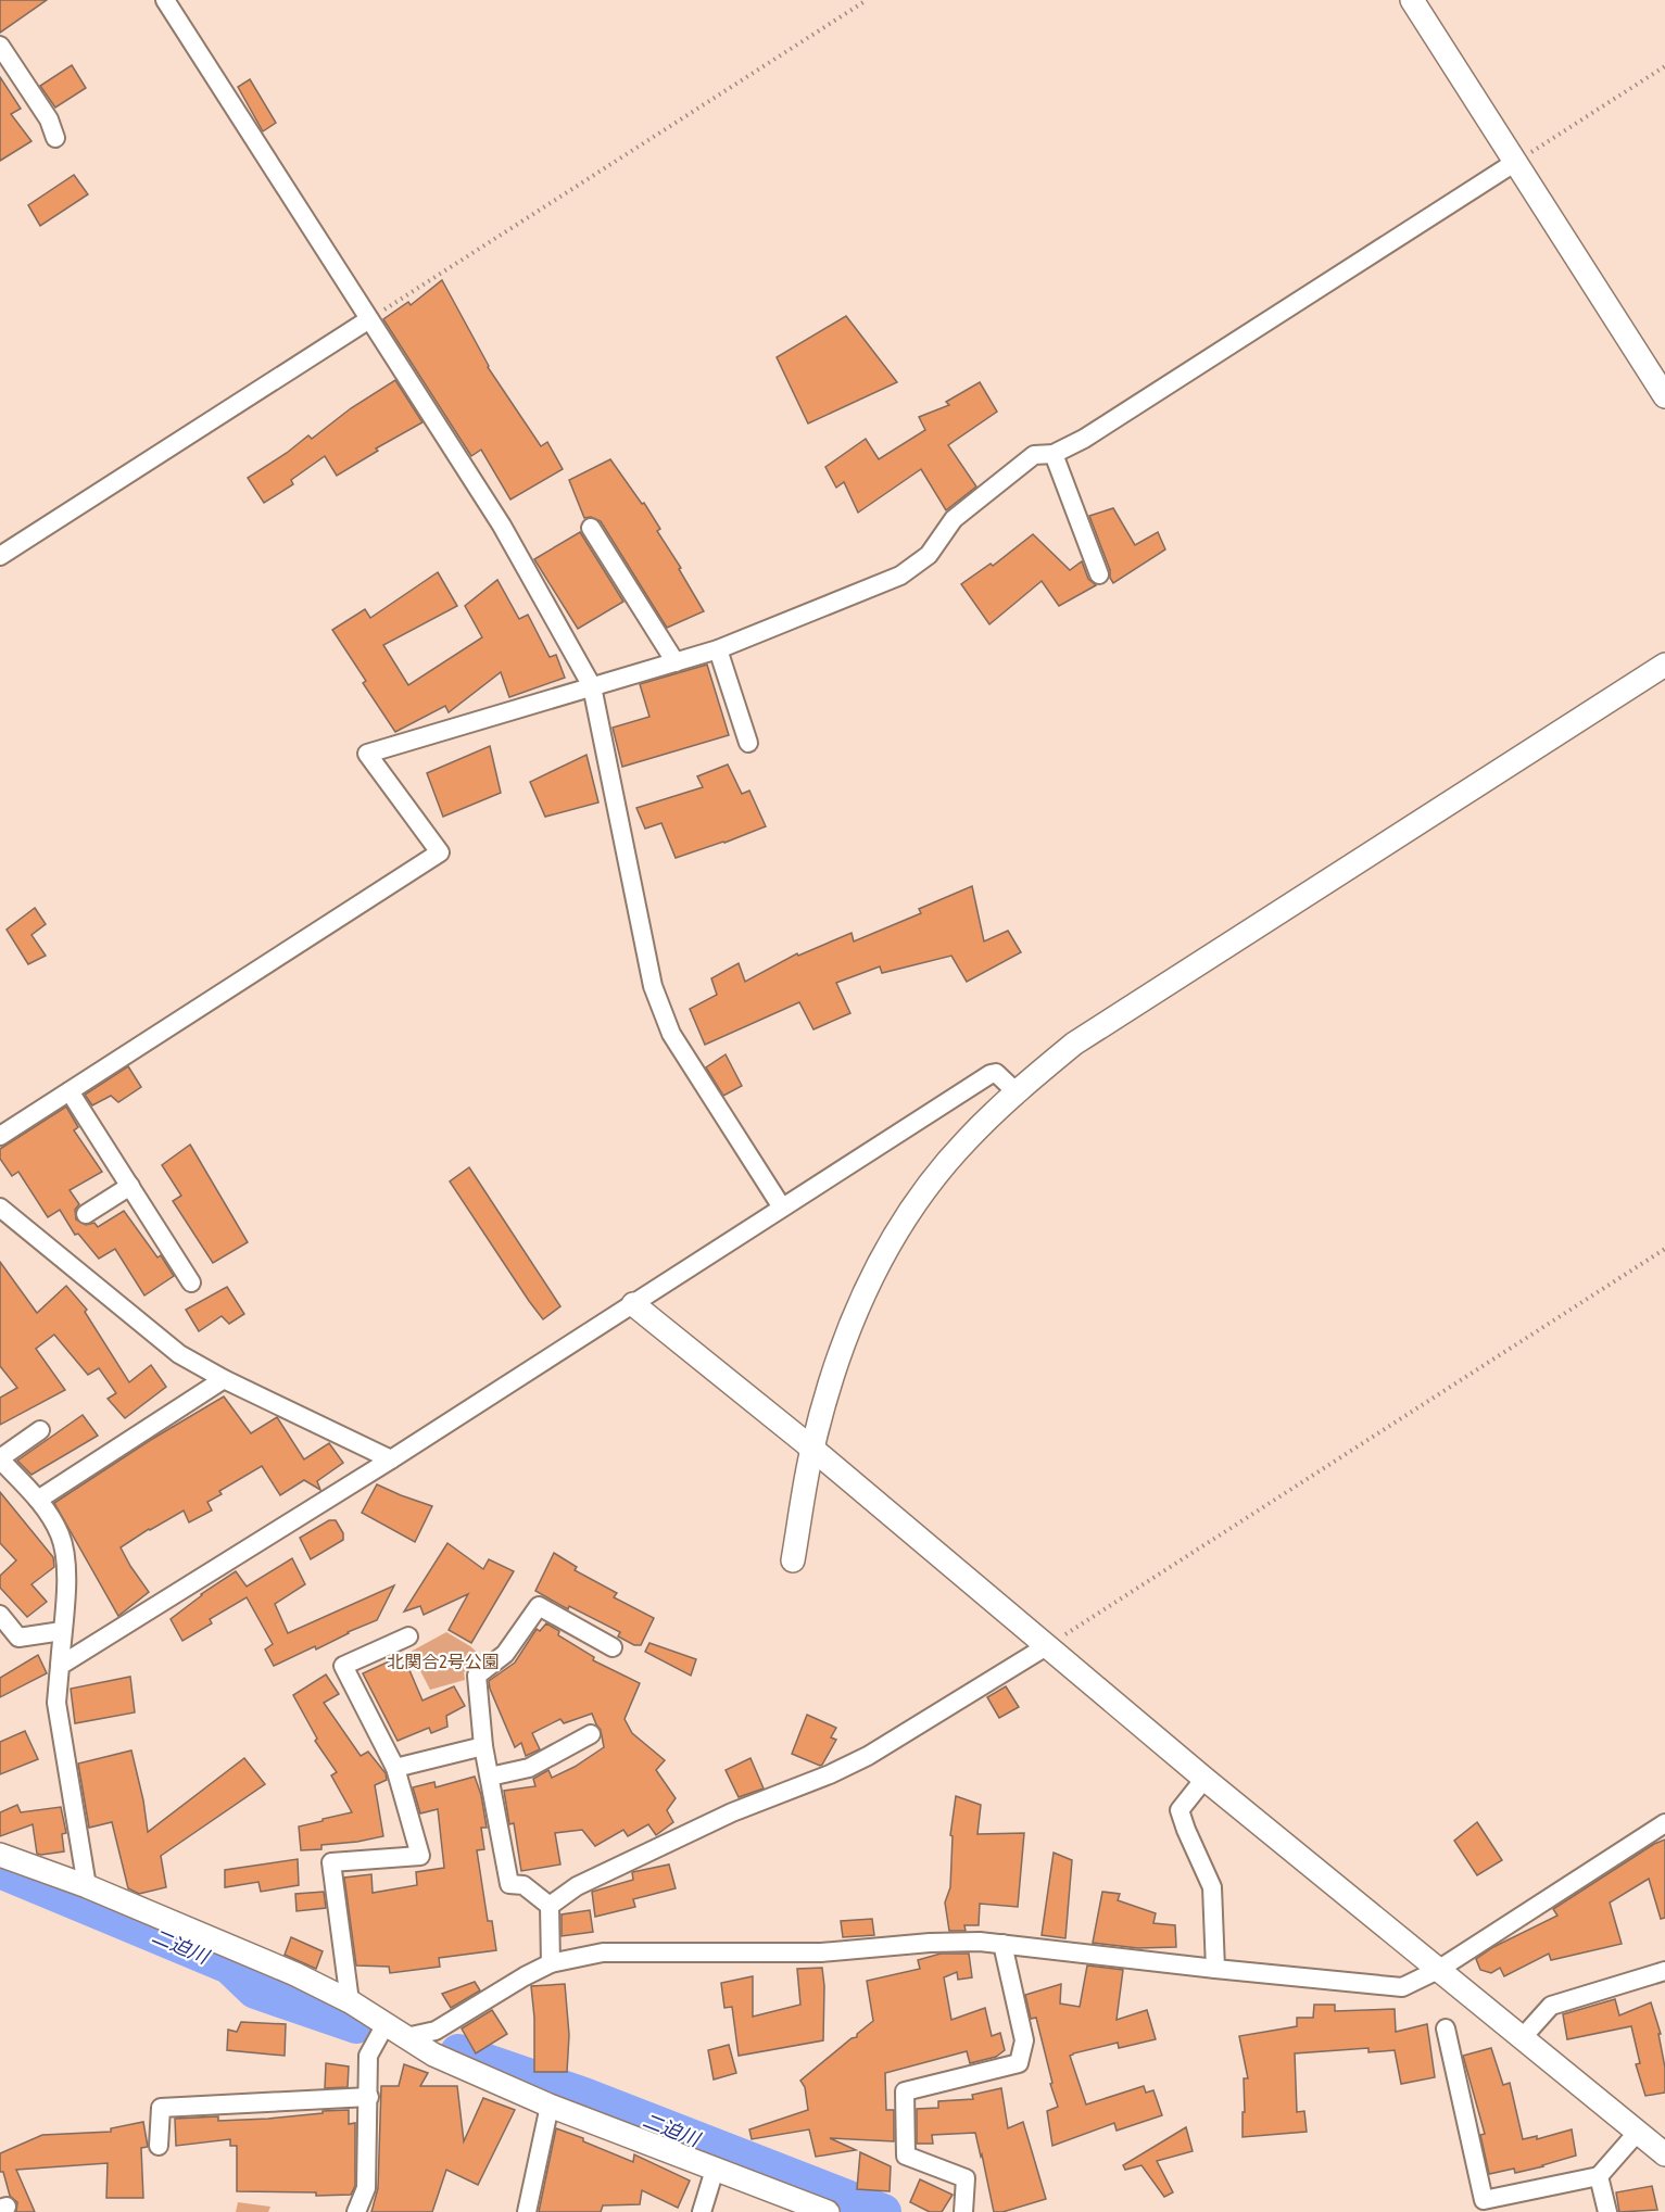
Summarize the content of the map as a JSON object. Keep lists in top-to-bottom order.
{
  "water": ["二迫川"],
  "parks": ["北関合2号公園"]
}
